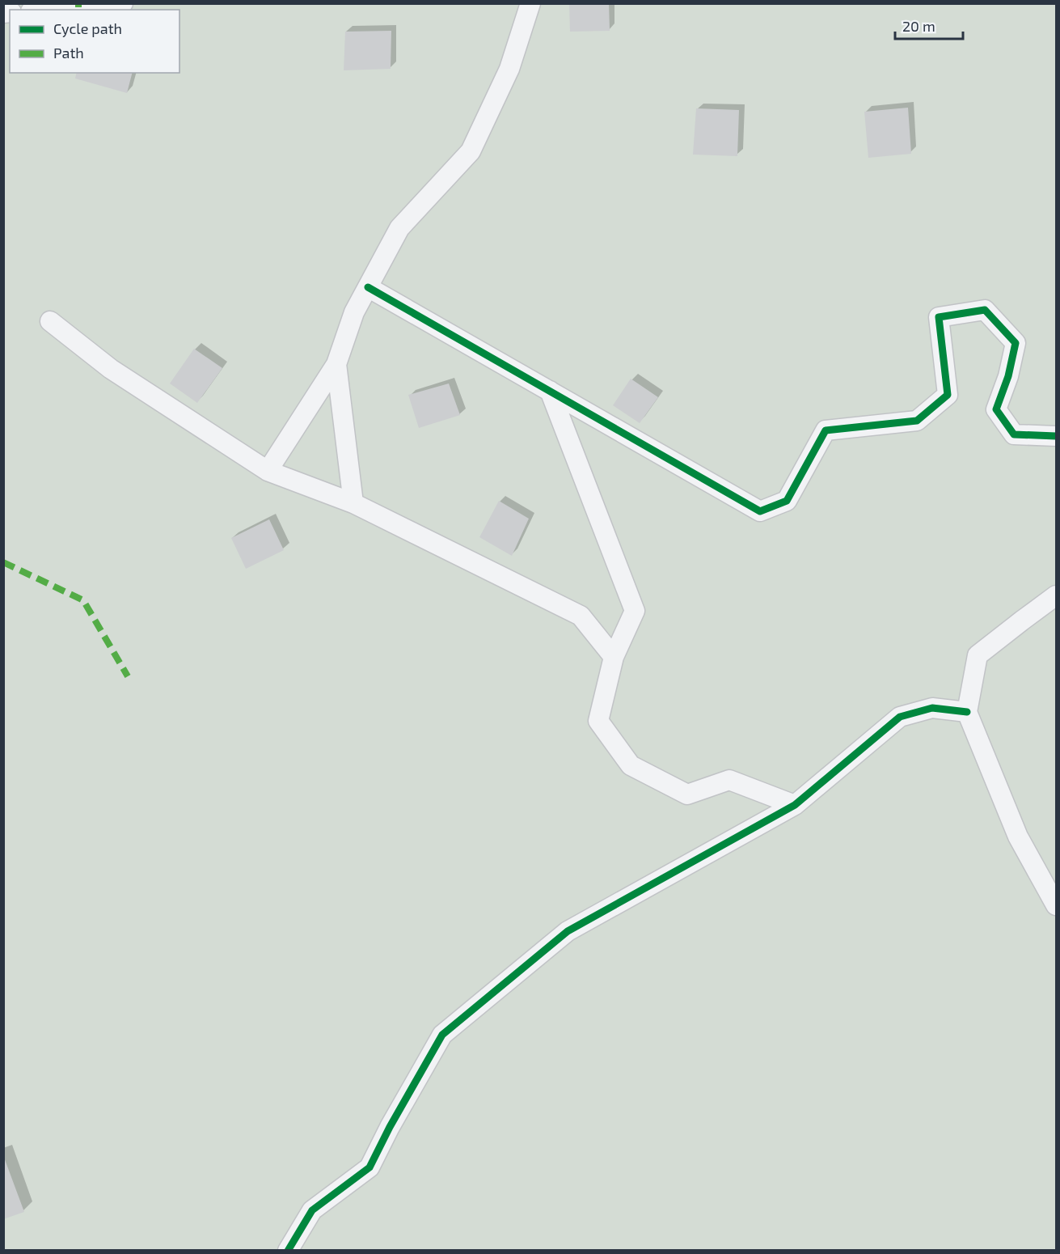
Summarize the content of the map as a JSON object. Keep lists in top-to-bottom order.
{
  "legend": ["Cycle path", "Path"],
  "scale_bar": "20 m"
}
